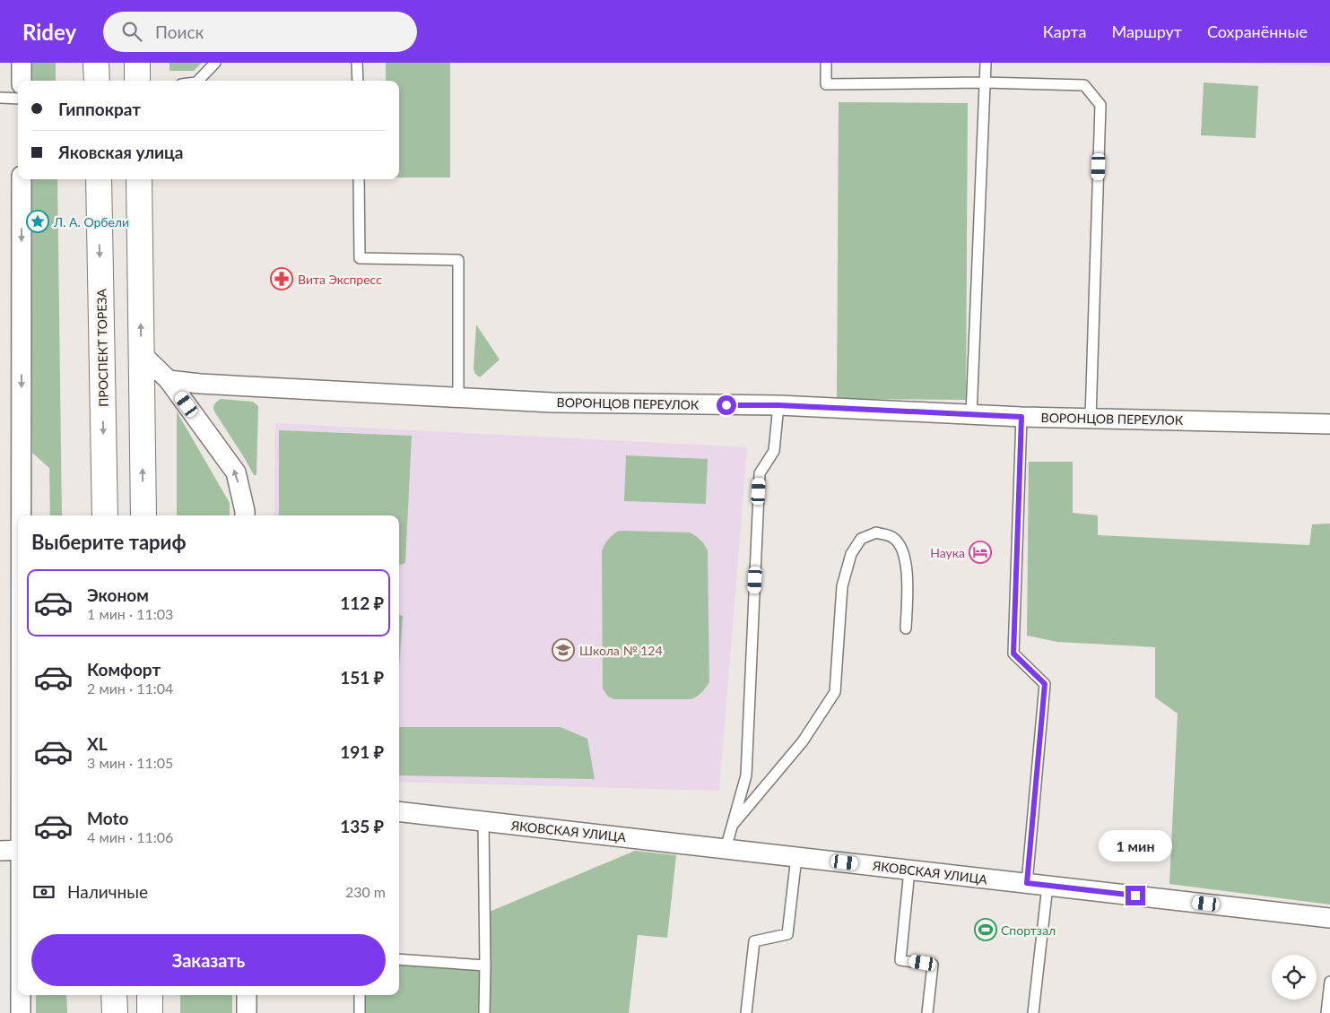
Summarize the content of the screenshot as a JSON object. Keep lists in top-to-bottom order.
{
  "streets": {
    "main road": ["ПРОСПЕКТ ТОРЕЗА"],
    "street": ["ВОРОНЦОВ ПЕРЕУЛОК", "ЯКОВСКАЯ УЛИЦА"]
  },
  "places": {
    "place": ["Л. А. Орбели"],
    "pharmacy": ["Вита Экспресс"],
    "hotel": ["Наука"],
    "school or university": ["Школа № 124"],
    "sports": ["Спортзал"]
  },
  "page": {
    "header": "Ridey",
    "search": "Поиск",
    "nav": ["Карта", "Маршрут", "Сохранённые"],
    "banner": ["Гиппократ", "Яковская улица"],
    "heading": "Выберите тариф",
    "list": [
      {
        "name": "Эконом",
        "note": "1 мин · 11:03",
        "value": "112 ₽"
      },
      {
        "name": "Комфорт",
        "note": "2 мин · 11:04",
        "value": "151 ₽"
      },
      {
        "name": "XL",
        "note": "3 мин · 11:05",
        "value": "191 ₽"
      },
      {
        "name": "Moto",
        "note": "4 мин · 11:06",
        "value": "135 ₽"
      }
    ],
    "bubble": "1 мин",
    "pay": ["Наличные", "230 m"],
    "buttons": "Заказать"
  }
}
